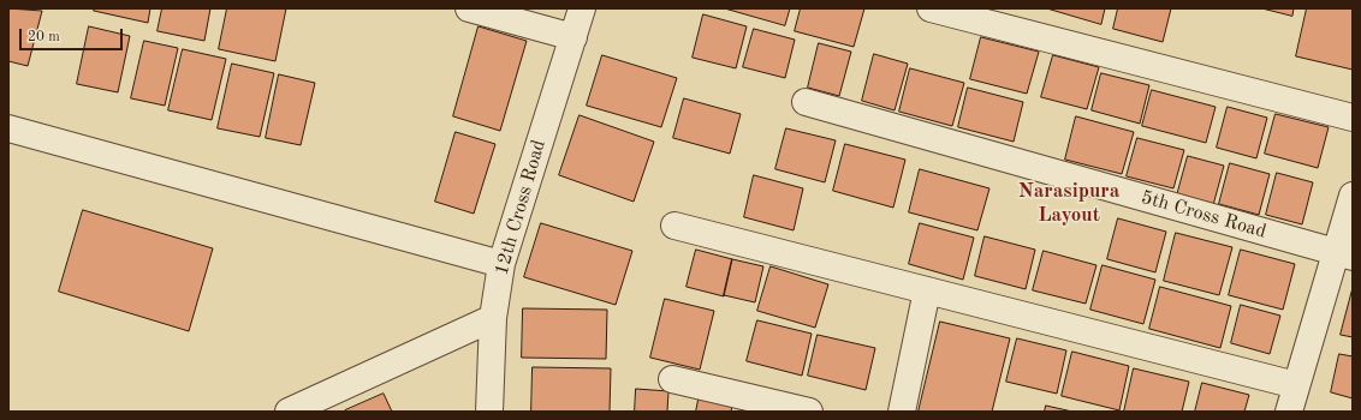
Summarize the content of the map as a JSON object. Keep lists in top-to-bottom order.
{
  "streets": {
    "street": ["12th Cross Road", "5th Cross Road"]
  },
  "districts": ["Narasipura Layout"],
  "scale_bar": "20 m"
}
